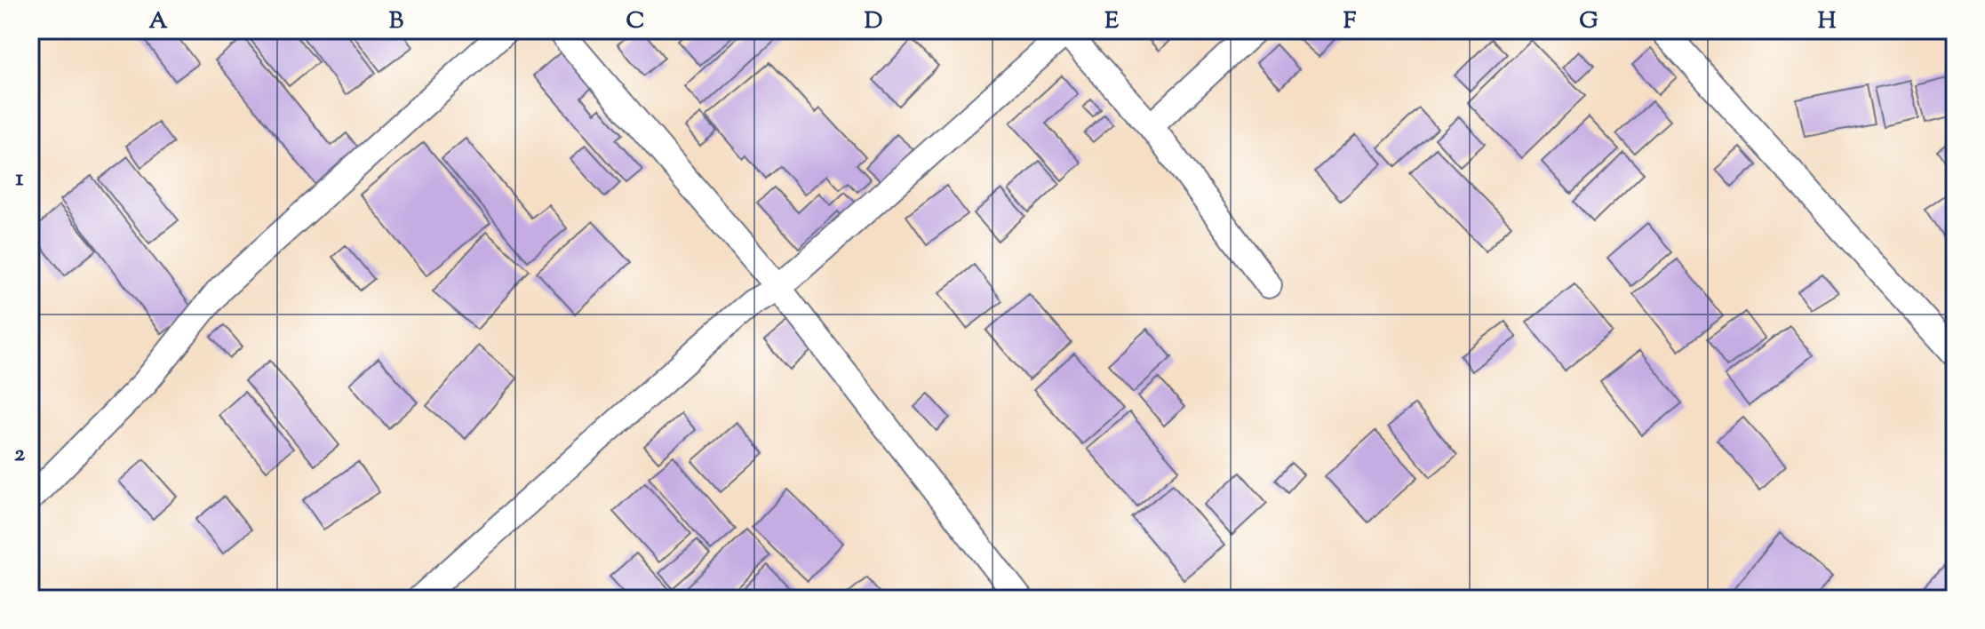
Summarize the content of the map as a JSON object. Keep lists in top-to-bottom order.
{
  "grid": {
    "columns": [
      "A",
      "B",
      "C",
      "D",
      "E",
      "F",
      "G",
      "H"
    ],
    "rows": ["1", "2"]
  }
}
